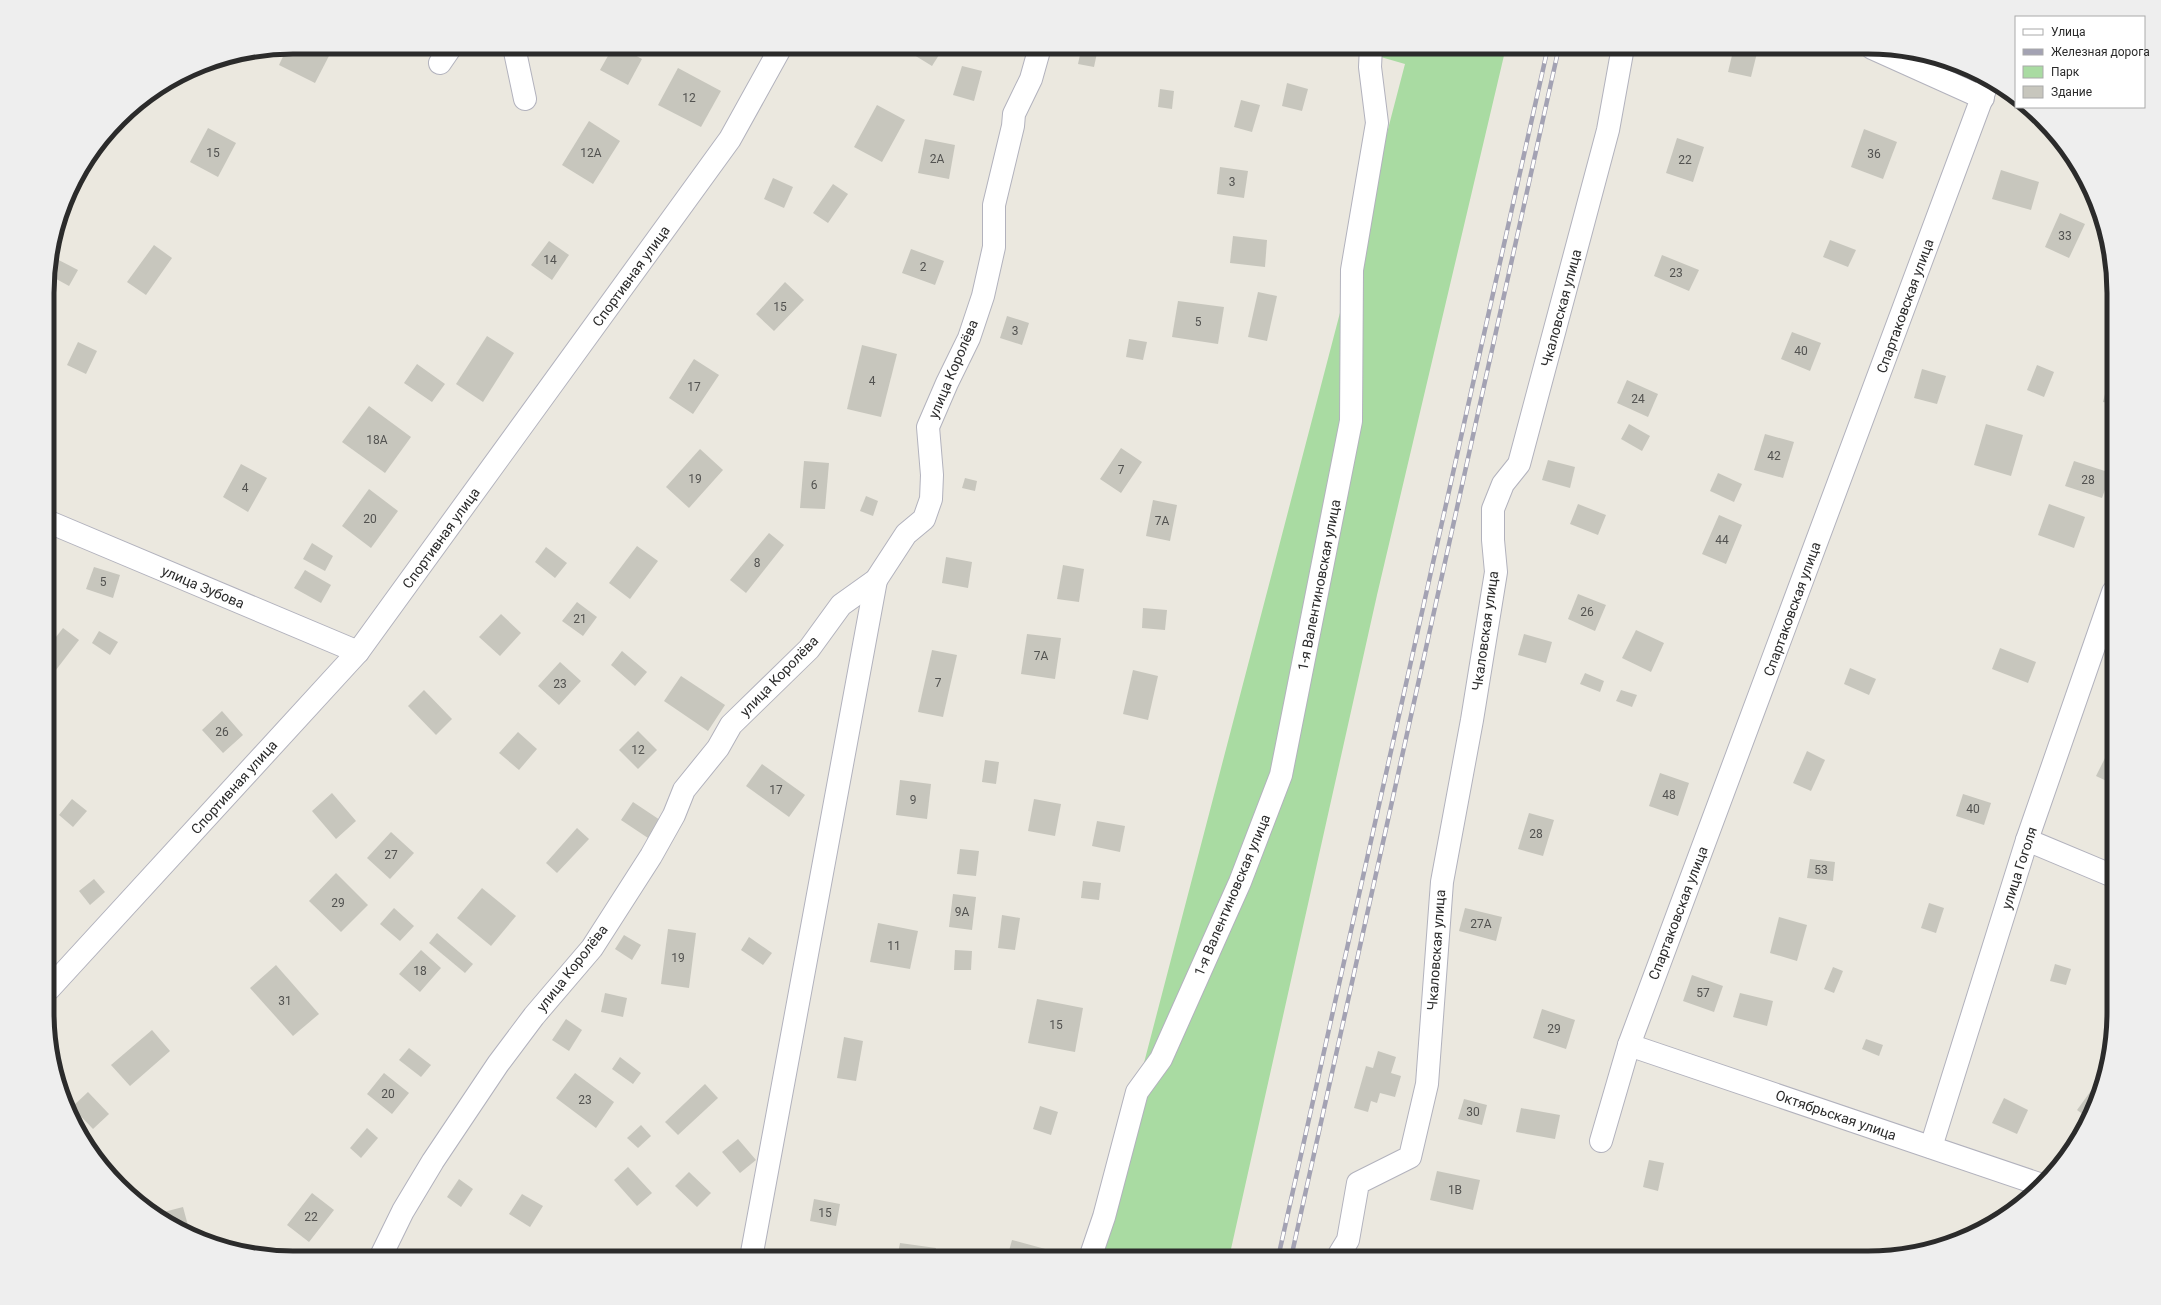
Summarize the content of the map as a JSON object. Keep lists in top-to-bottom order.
{
  "streets": {
    "street": [
      "Спортивная улица",
      "Спартаковская улица",
      "Чкаловская улица",
      "улица Королёва",
      "1-я Валентиновская улица",
      "улица Зубова",
      "улица Гоголя",
      "Октябрьская улица"
    ]
  },
  "crossings": [
    ["Спортивная улица", "улица Зубова"],
    ["Спартаковская улица", "Октябрьская улица"],
    ["улица Гоголя", "Октябрьская улица"]
  ],
  "house_numbers": [
    "12",
    "15",
    "12А",
    "36",
    "2А",
    "22",
    "3",
    "33",
    "14",
    "2",
    "23",
    "15",
    "5",
    "3",
    "40",
    "4",
    "17",
    "24",
    "18А",
    "42",
    "7",
    "19",
    "28",
    "6",
    "4",
    "20",
    "7А",
    "44",
    "8",
    "5",
    "26",
    "21",
    "7А",
    "7",
    "23",
    "26",
    "12",
    "17",
    "48",
    "9",
    "40",
    "28",
    "27",
    "53",
    "29",
    "9А",
    "27А",
    "11",
    "19",
    "18",
    "57",
    "31",
    "15",
    "29",
    "20",
    "23",
    "30",
    "1В",
    "15",
    "22"
  ],
  "legend": [
    "Улица",
    "Железная дорога",
    "Парк",
    "Здание"
  ]
}
